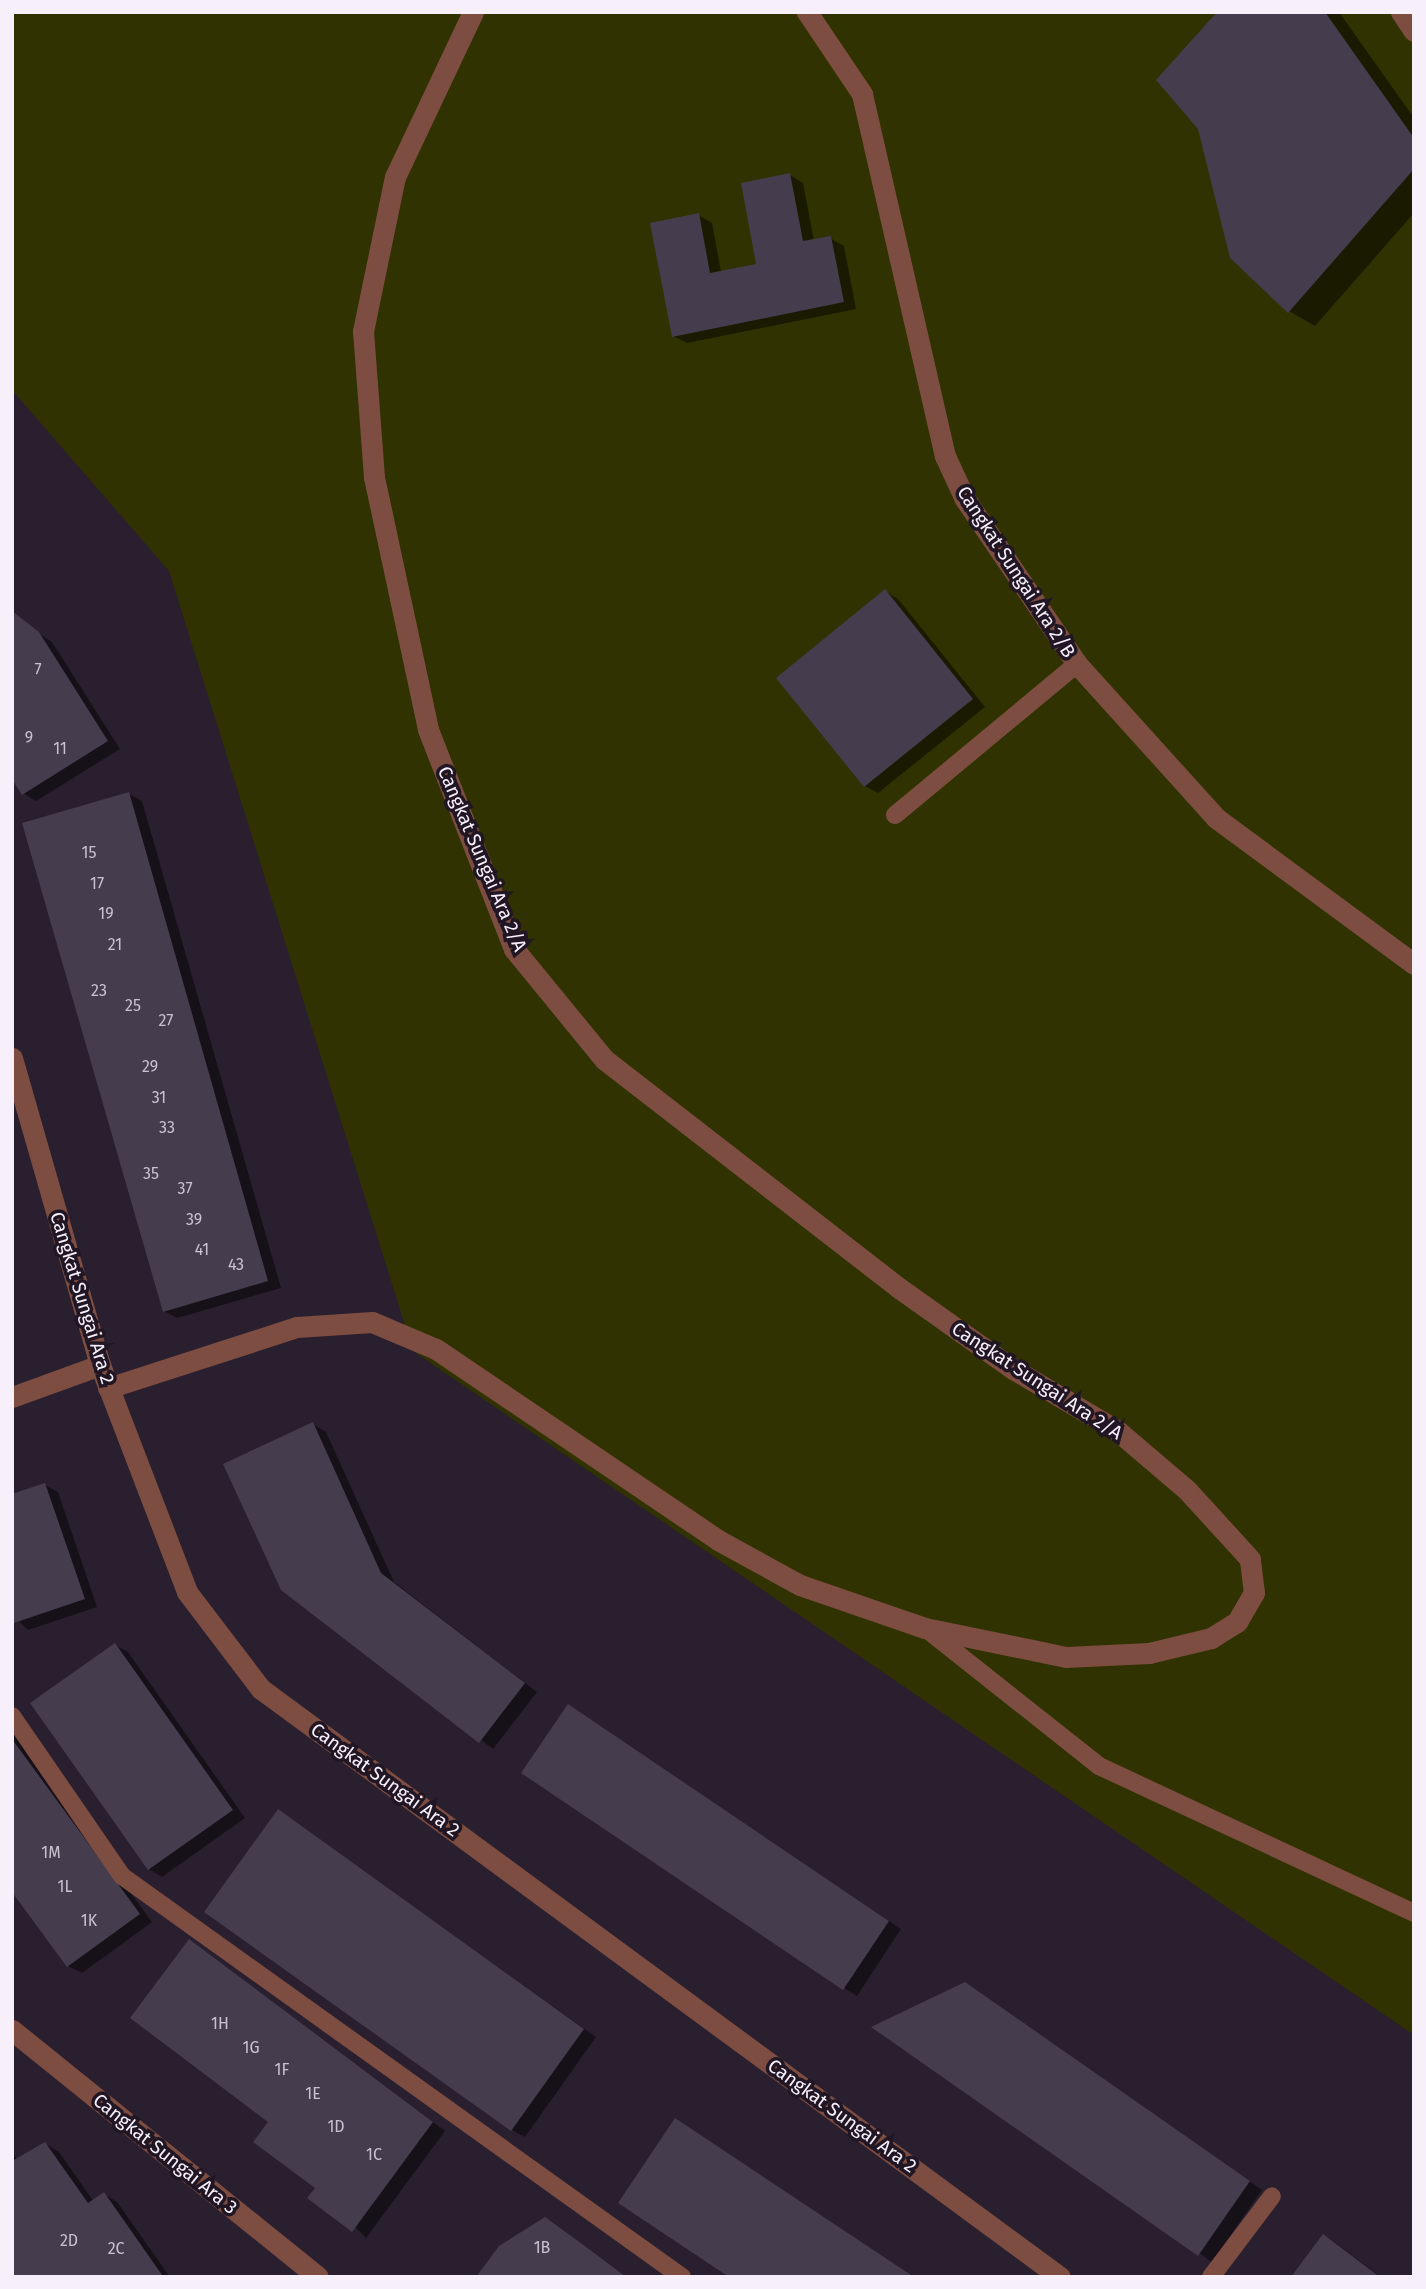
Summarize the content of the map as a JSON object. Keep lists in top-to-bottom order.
{
  "streets": {
    "street": [
      "Cangkat Sungai Ara 2/B",
      "Cangkat Sungai Ara 2/A",
      "Cangkat Sungai Ara 2",
      "Cangkat Sungai Ara 3"
    ]
  },
  "crossings": [
    ["Cangkat Sungai Ara 2/A", "Cangkat Sungai Ara 2"]
  ],
  "house_numbers": [
    "7",
    "9",
    "11",
    "15",
    "17",
    "19",
    "21",
    "23",
    "25",
    "27",
    "29",
    "31",
    "33",
    "35",
    "37",
    "39",
    "41",
    "43",
    "1M",
    "1L",
    "1K",
    "1H",
    "1G",
    "1F",
    "1E",
    "1D",
    "1C",
    "2D",
    "1B",
    "2C"
  ]
}
